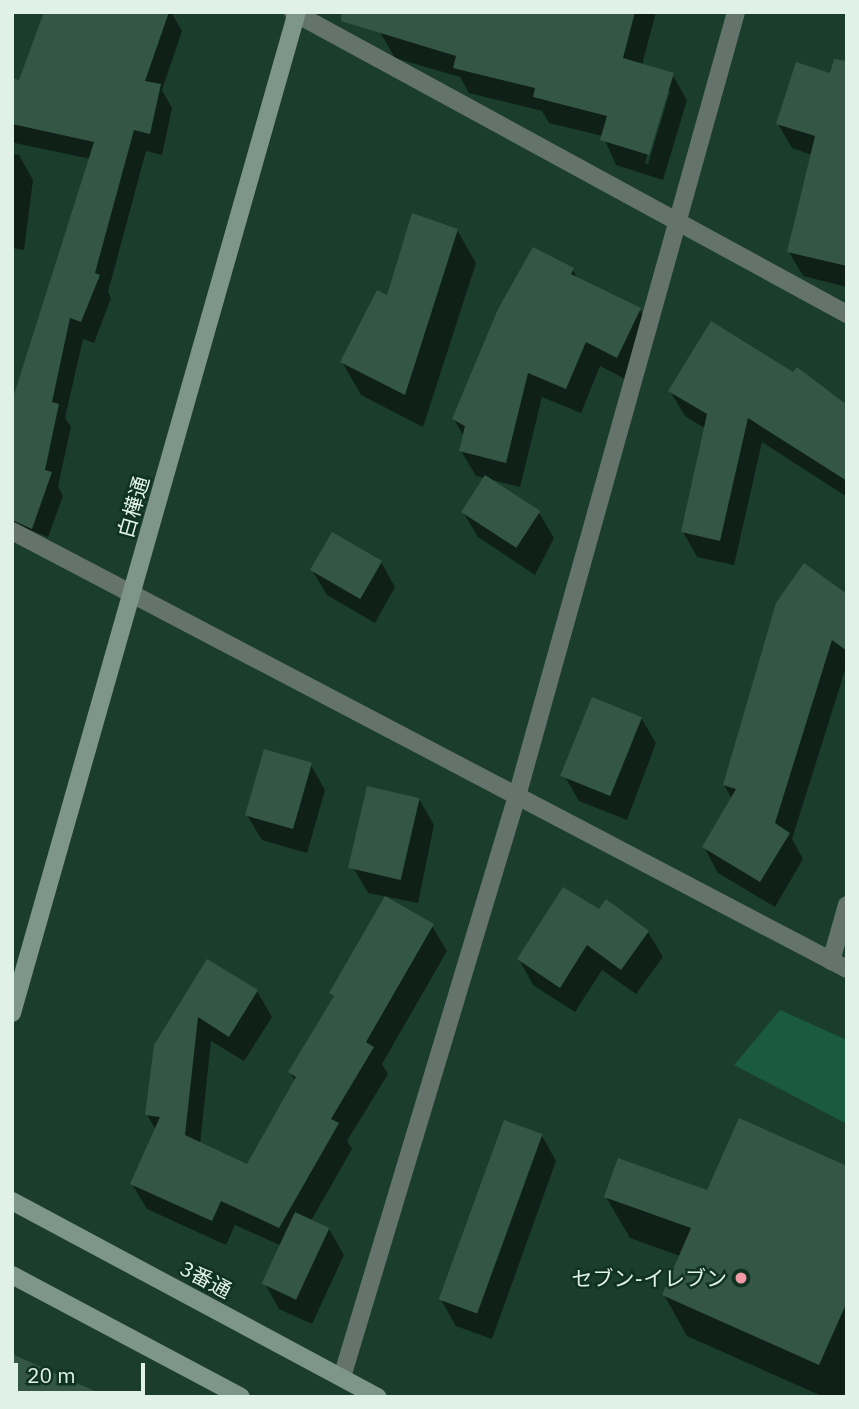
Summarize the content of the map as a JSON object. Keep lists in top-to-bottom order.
{
  "streets": {
    "street": ["白樺通", "3番通"]
  },
  "places": ["セブン-イレブン"],
  "scale_bar": "20 m"
}
